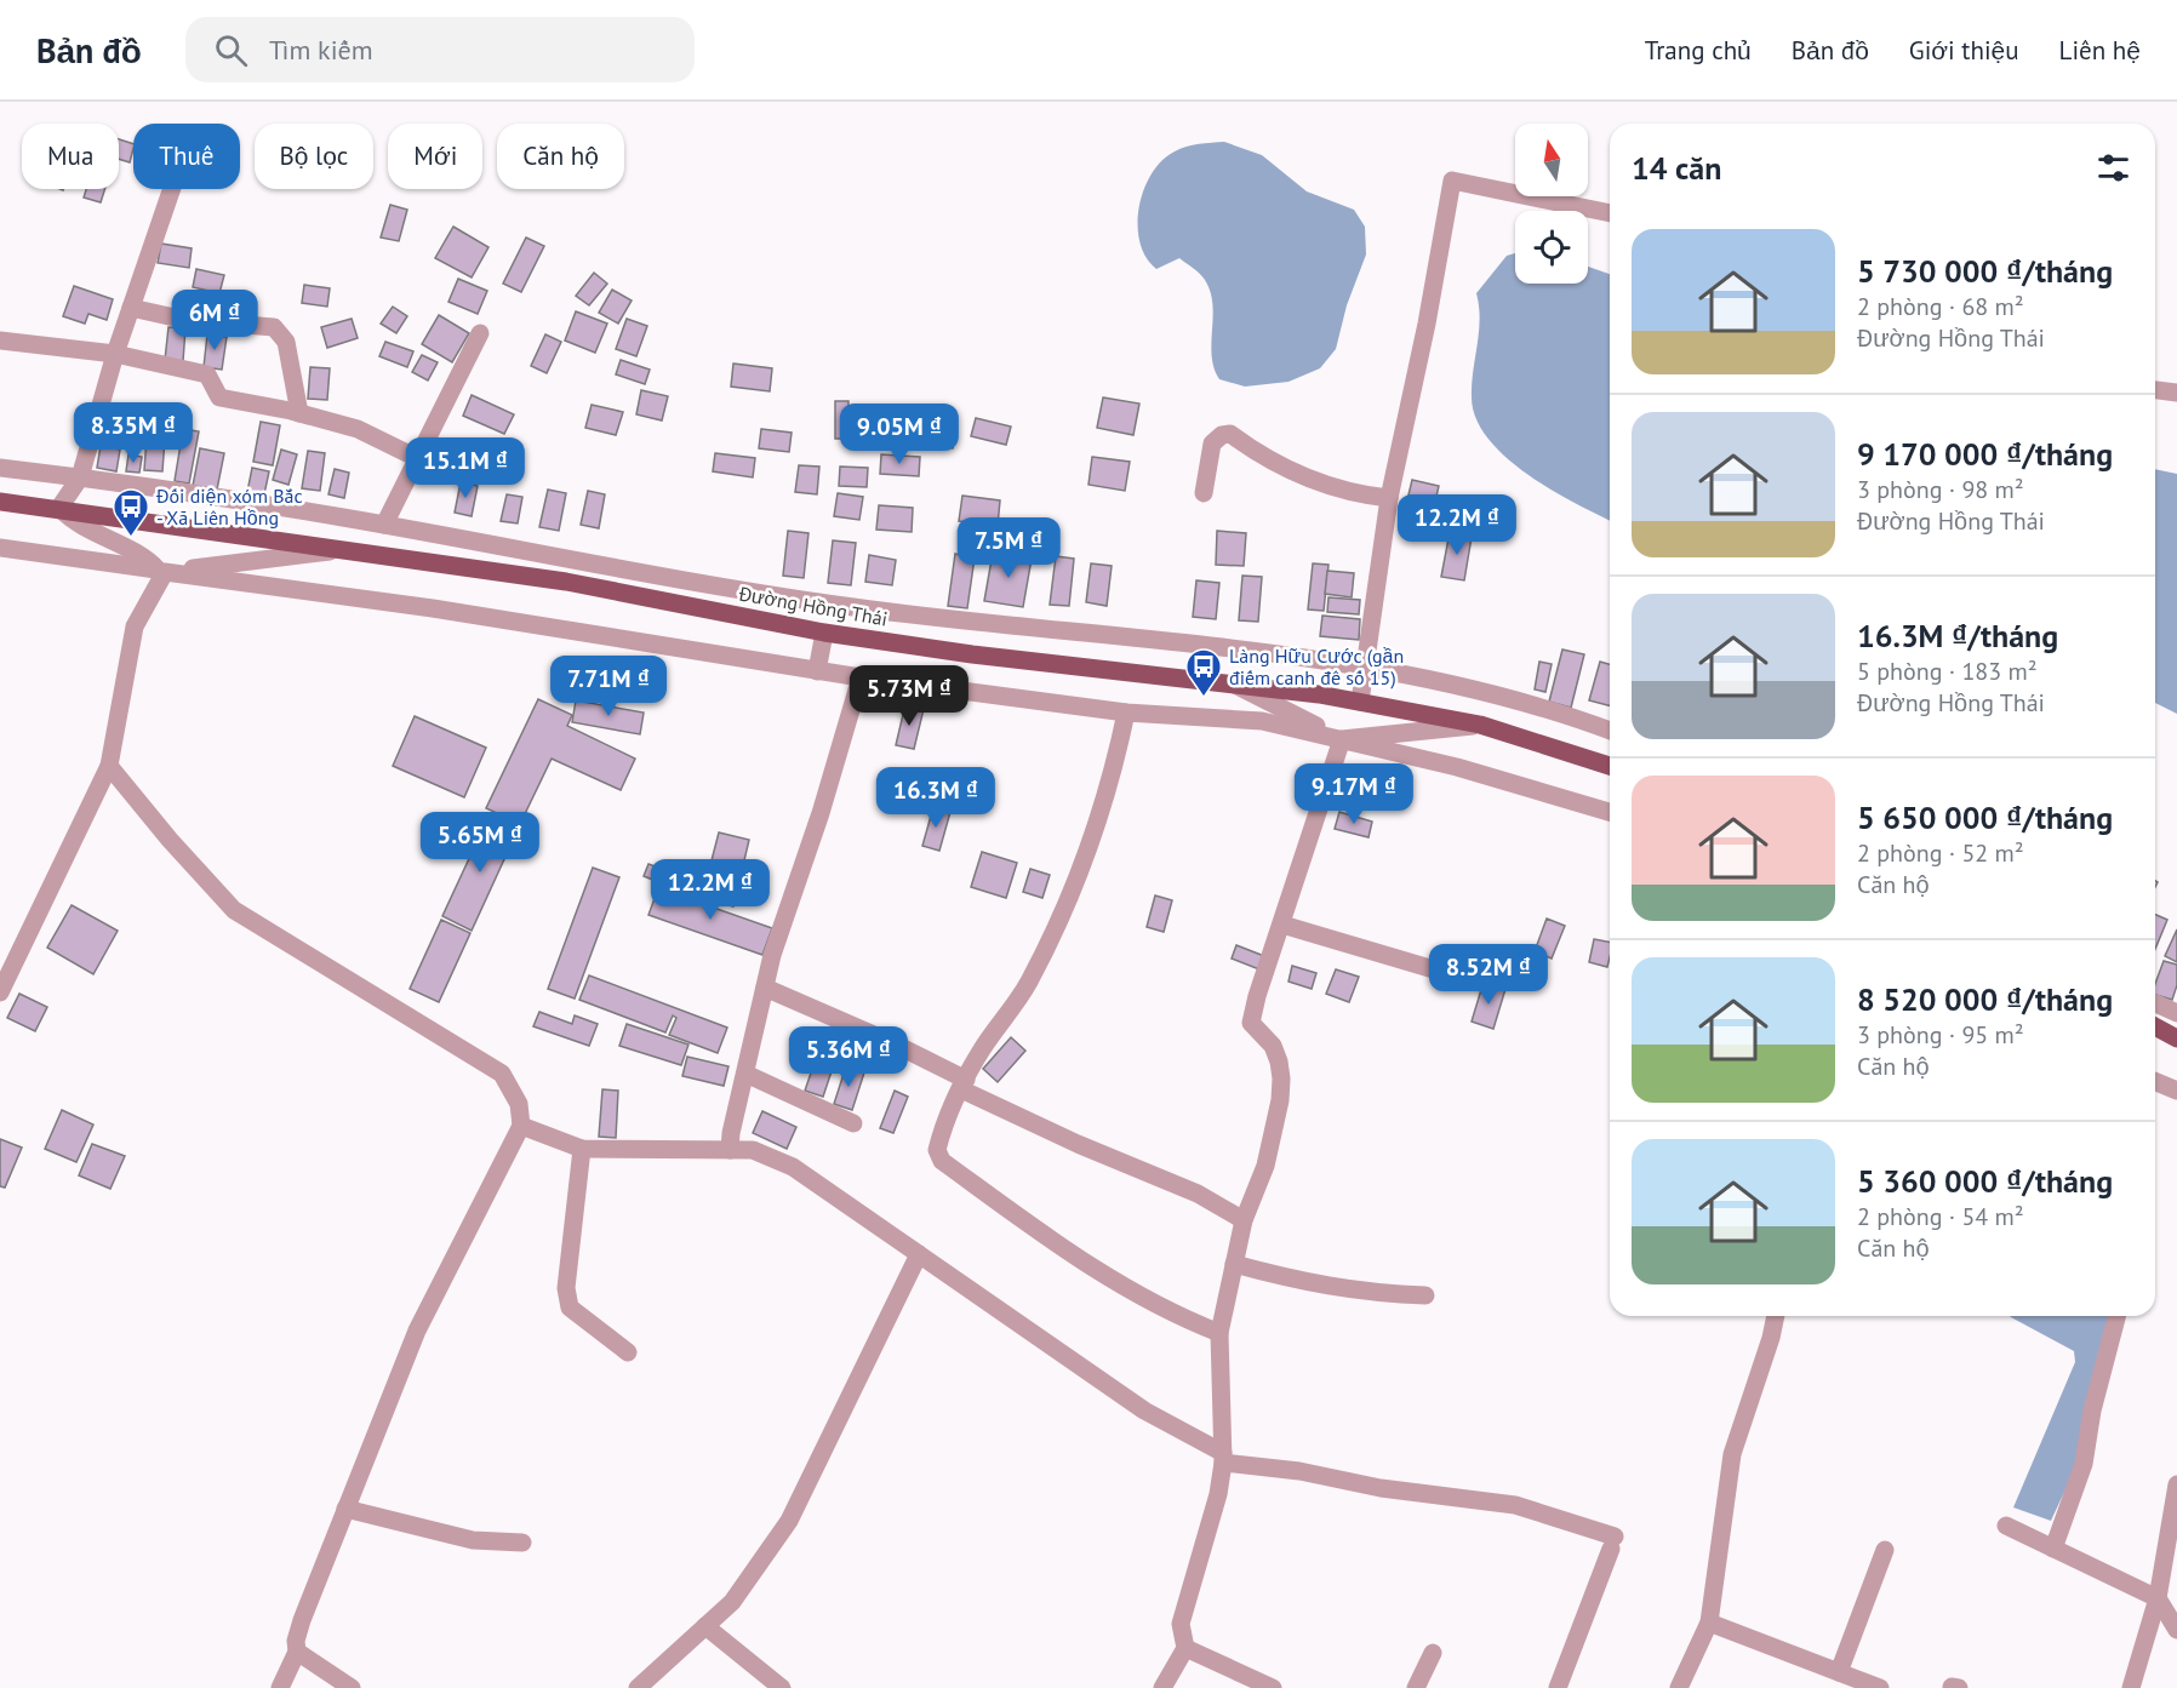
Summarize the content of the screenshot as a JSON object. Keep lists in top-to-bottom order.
{
  "streets": {
    "main road": ["Đường Hồng Thái"]
  },
  "places": {
    "bus stop": ["Đối diện xóm Bắc - Xã Liên Hồng", "Làng Hữu Cước (gần điếm canh đê số 15)"]
  },
  "north": "top",
  "page": {
    "header": "Bản đồ",
    "search": "Tìm kiếm",
    "nav": [
      "Trang chủ",
      "Bản đồ",
      "Giới thiệu",
      "Liên hệ"
    ],
    "chip": [
      "Mua",
      "Thuê",
      "Bộ lọc",
      "Mới",
      "Căn hộ"
    ],
    "heading": "14 căn",
    "list": [
      {
        "name": "5 730 000 ₫/tháng",
        "note": "2 phòng · 68 m² · Đường Hồng Thái"
      },
      {
        "name": "9 170 000 ₫/tháng",
        "note": "3 phòng · 98 m² · Đường Hồng Thái"
      },
      {
        "name": "16.3M ₫/tháng",
        "note": "5 phòng · 183 m² · Đường Hồng Thái"
      },
      {
        "name": "5 650 000 ₫/tháng",
        "note": "2 phòng · 52 m² · Căn hộ"
      },
      {
        "name": "8 520 000 ₫/tháng",
        "note": "3 phòng · 95 m² · Căn hộ"
      },
      {
        "name": "5 360 000 ₫/tháng",
        "note": "2 phòng · 54 m² · Căn hộ"
      }
    ],
    "price": [
      "6M ₫",
      "8.35M ₫",
      "9.05M ₫",
      "15.1M ₫",
      "12.2M ₫",
      "7.5M ₫",
      "7.71M ₫",
      "5.73M ₫",
      "9.17M ₫",
      "16.3M ₫",
      "5.65M ₫",
      "12.2M ₫",
      "8.52M ₫",
      "5.36M ₫"
    ]
  }
}
